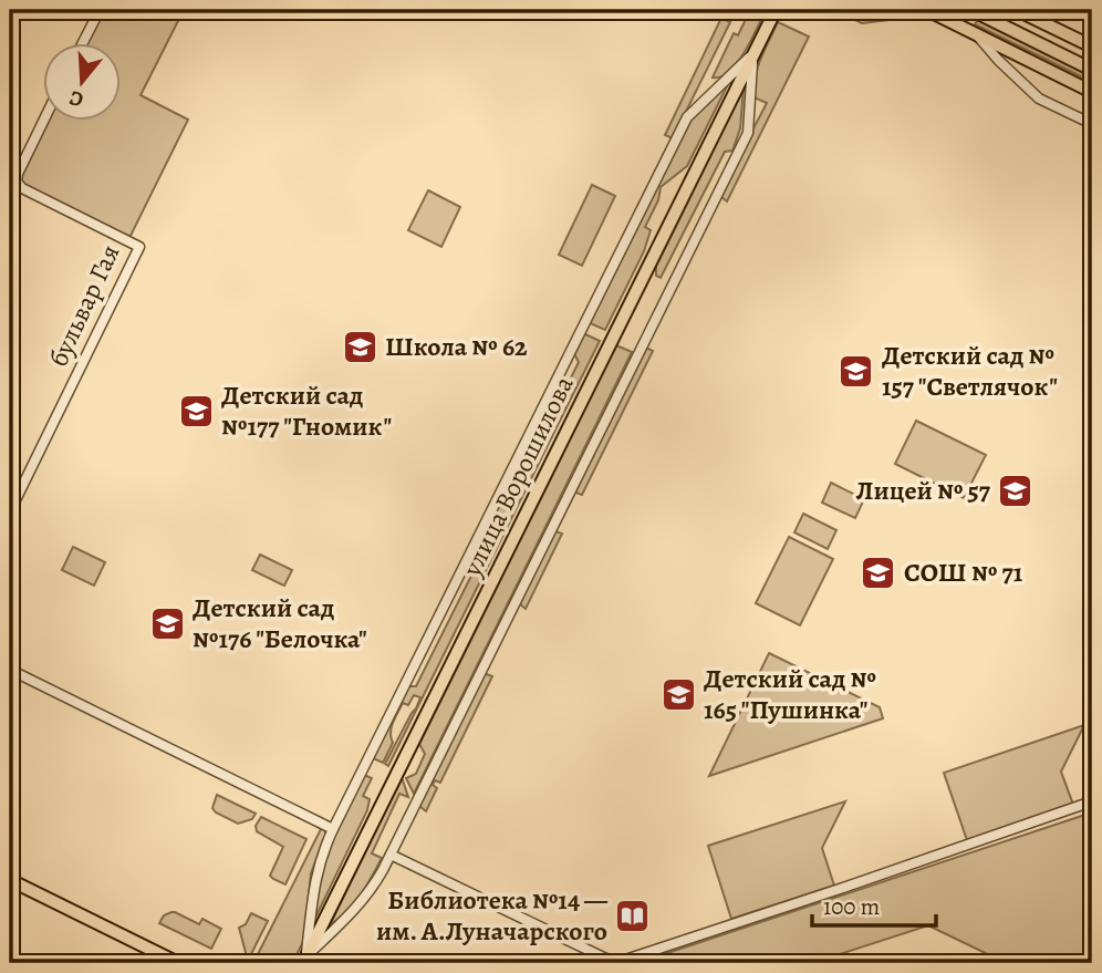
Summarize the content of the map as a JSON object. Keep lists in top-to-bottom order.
{
  "streets": {
    "main road": ["улица Ворошилова"],
    "street": ["бульвар Гая"]
  },
  "places": {
    "school or university": [
      "Школа № 62",
      "Детский сад № 157 \"Светлячок\"",
      "Детский сад №177 \"Гномик\"",
      "Лицей № 57",
      "СОШ № 71",
      "Детский сад №176 \"Белочка\"",
      "Детский сад № 165 \"Пушинка\""
    ],
    "library": ["Библиотека №14 — им. А.Луначарского"]
  },
  "scale_bar": "100 m",
  "north": "bottom"
}
